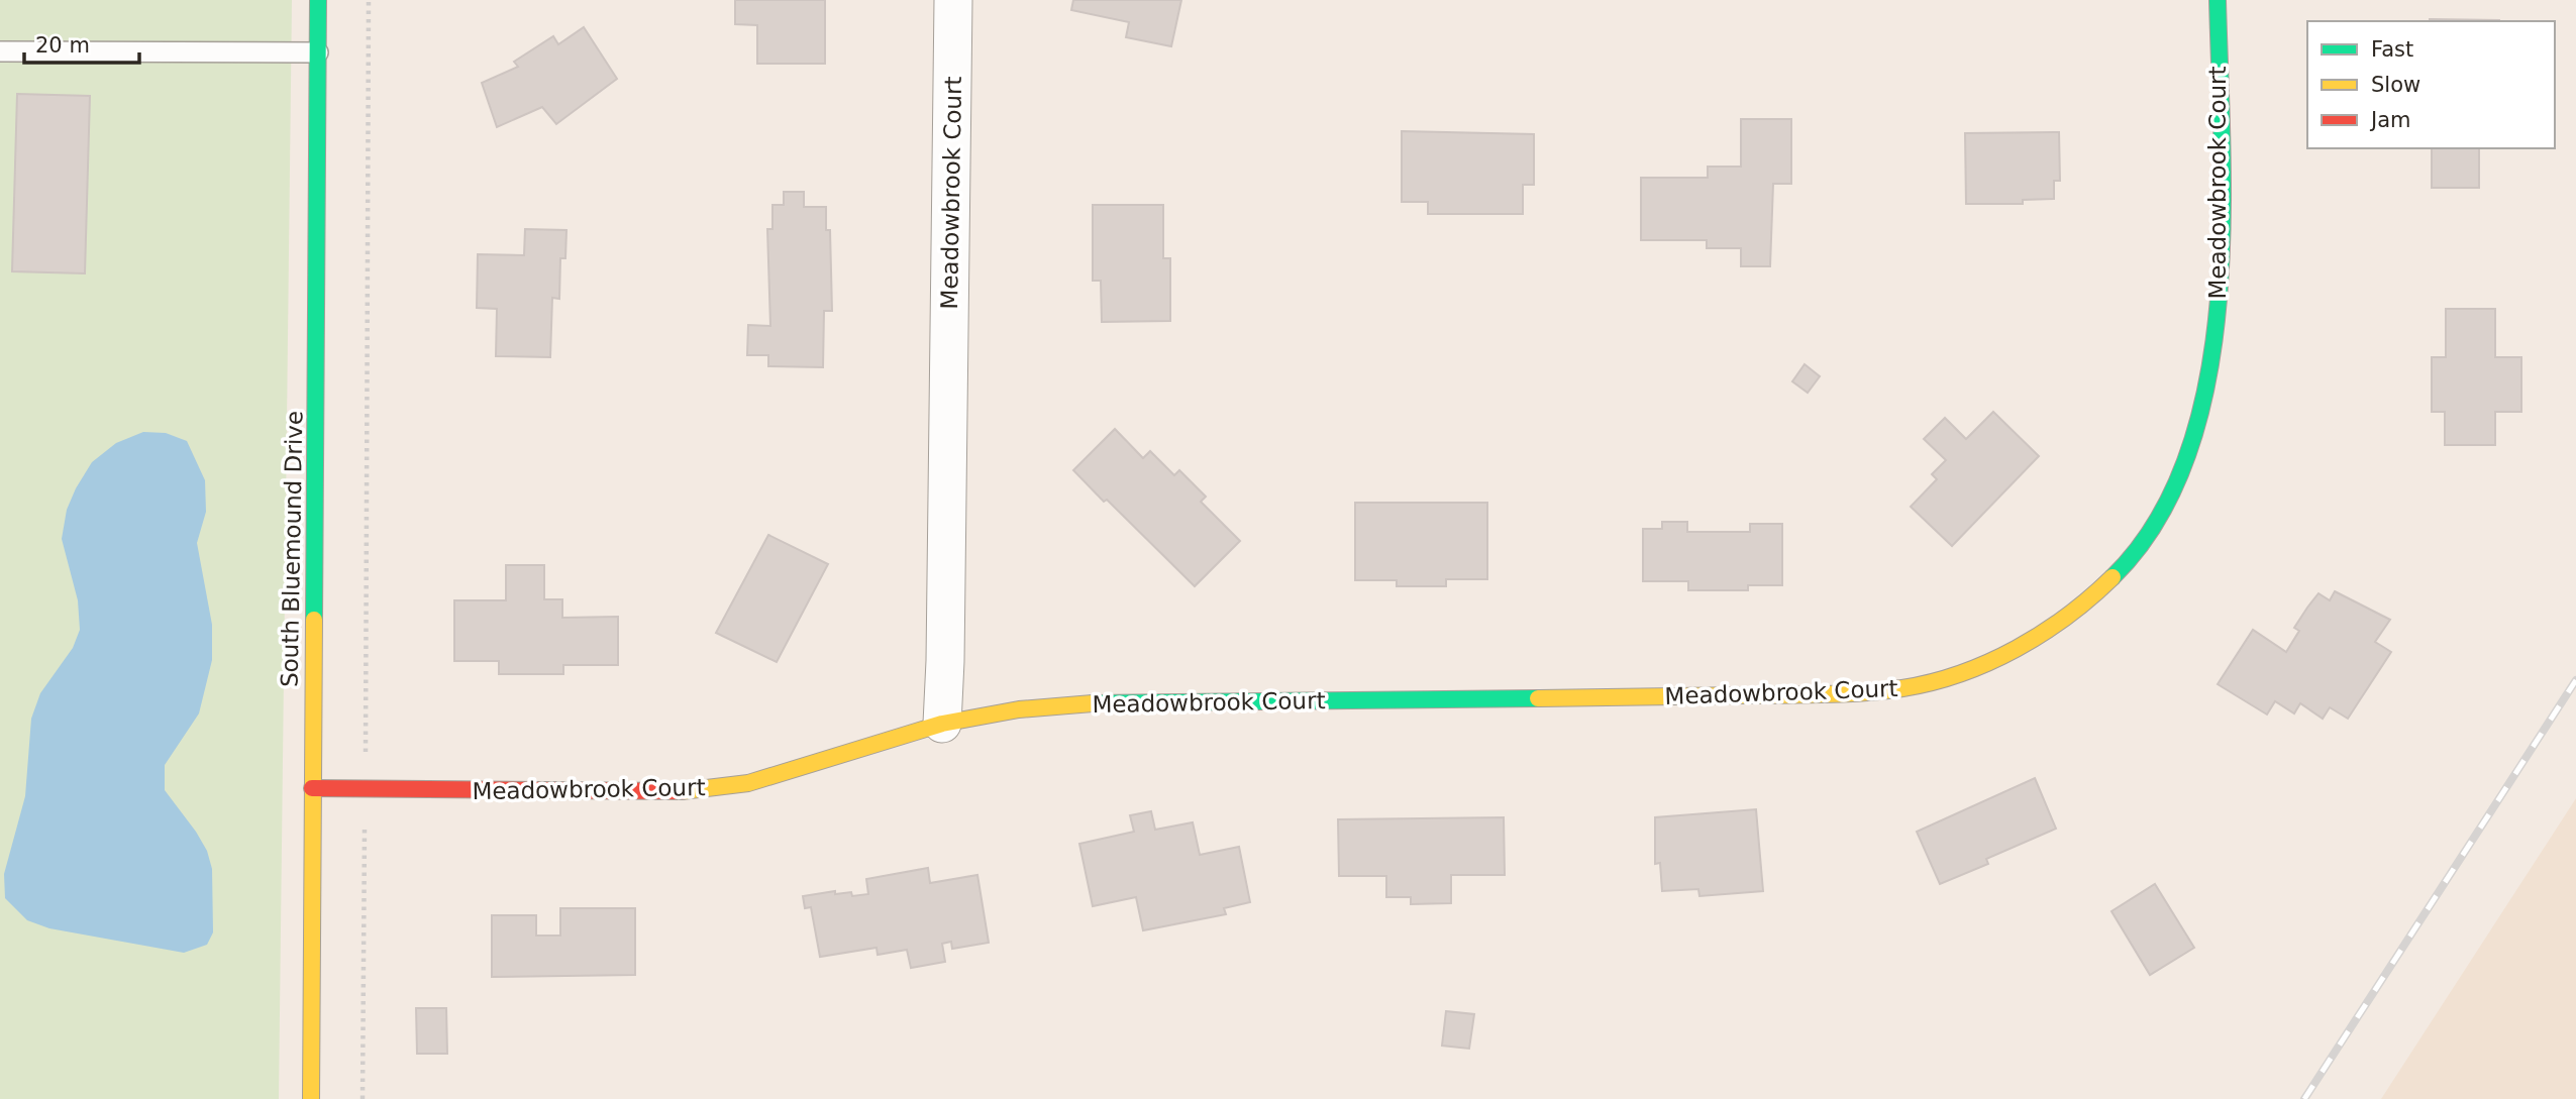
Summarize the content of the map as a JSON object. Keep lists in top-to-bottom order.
{
  "streets": {
    "street": ["Meadowbrook Court", "South Bluemound Drive"]
  },
  "crossings": [
    ["Meadowbrook Court", "South Bluemound Drive"]
  ],
  "legend": ["Fast", "Slow", "Jam"],
  "scale_bar": "20 m"
}
